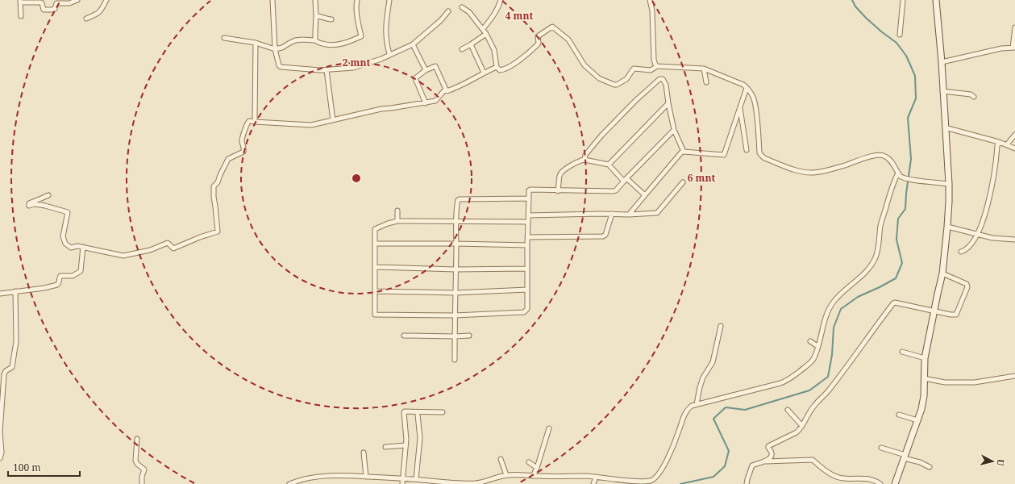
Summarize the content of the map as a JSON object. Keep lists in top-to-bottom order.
{
  "scale_bar": "100 m",
  "north": "right",
  "rings": ["4 mnt", "2 mnt", "6 mnt"]
}
